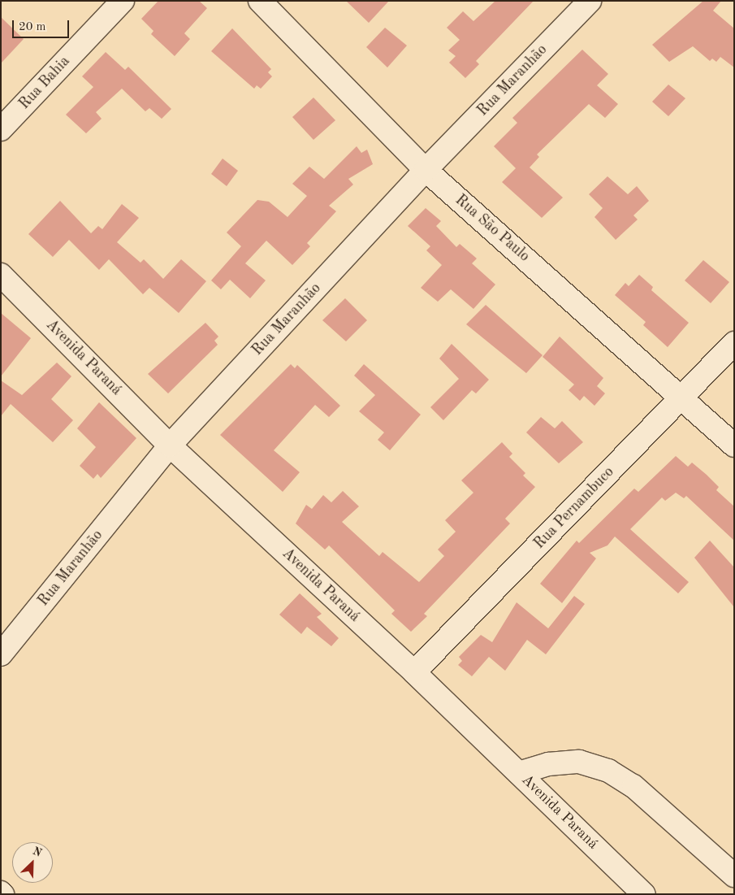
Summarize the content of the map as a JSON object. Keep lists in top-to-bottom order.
{
  "streets": {
    "street": [
      "Rua Maranhão",
      "Rua Bahia",
      "Rua São Paulo",
      "Avenida Paraná",
      "Rua Pernambuco"
    ]
  },
  "crossings": [
    ["Rua Maranhão", "Rua São Paulo"],
    ["Rua Maranhão", "Avenida Paraná"],
    ["Rua São Paulo", "Rua Pernambuco"],
    ["Avenida Paraná", "Rua Pernambuco"]
  ],
  "scale_bar": "20 m",
  "north": "top right"
}
